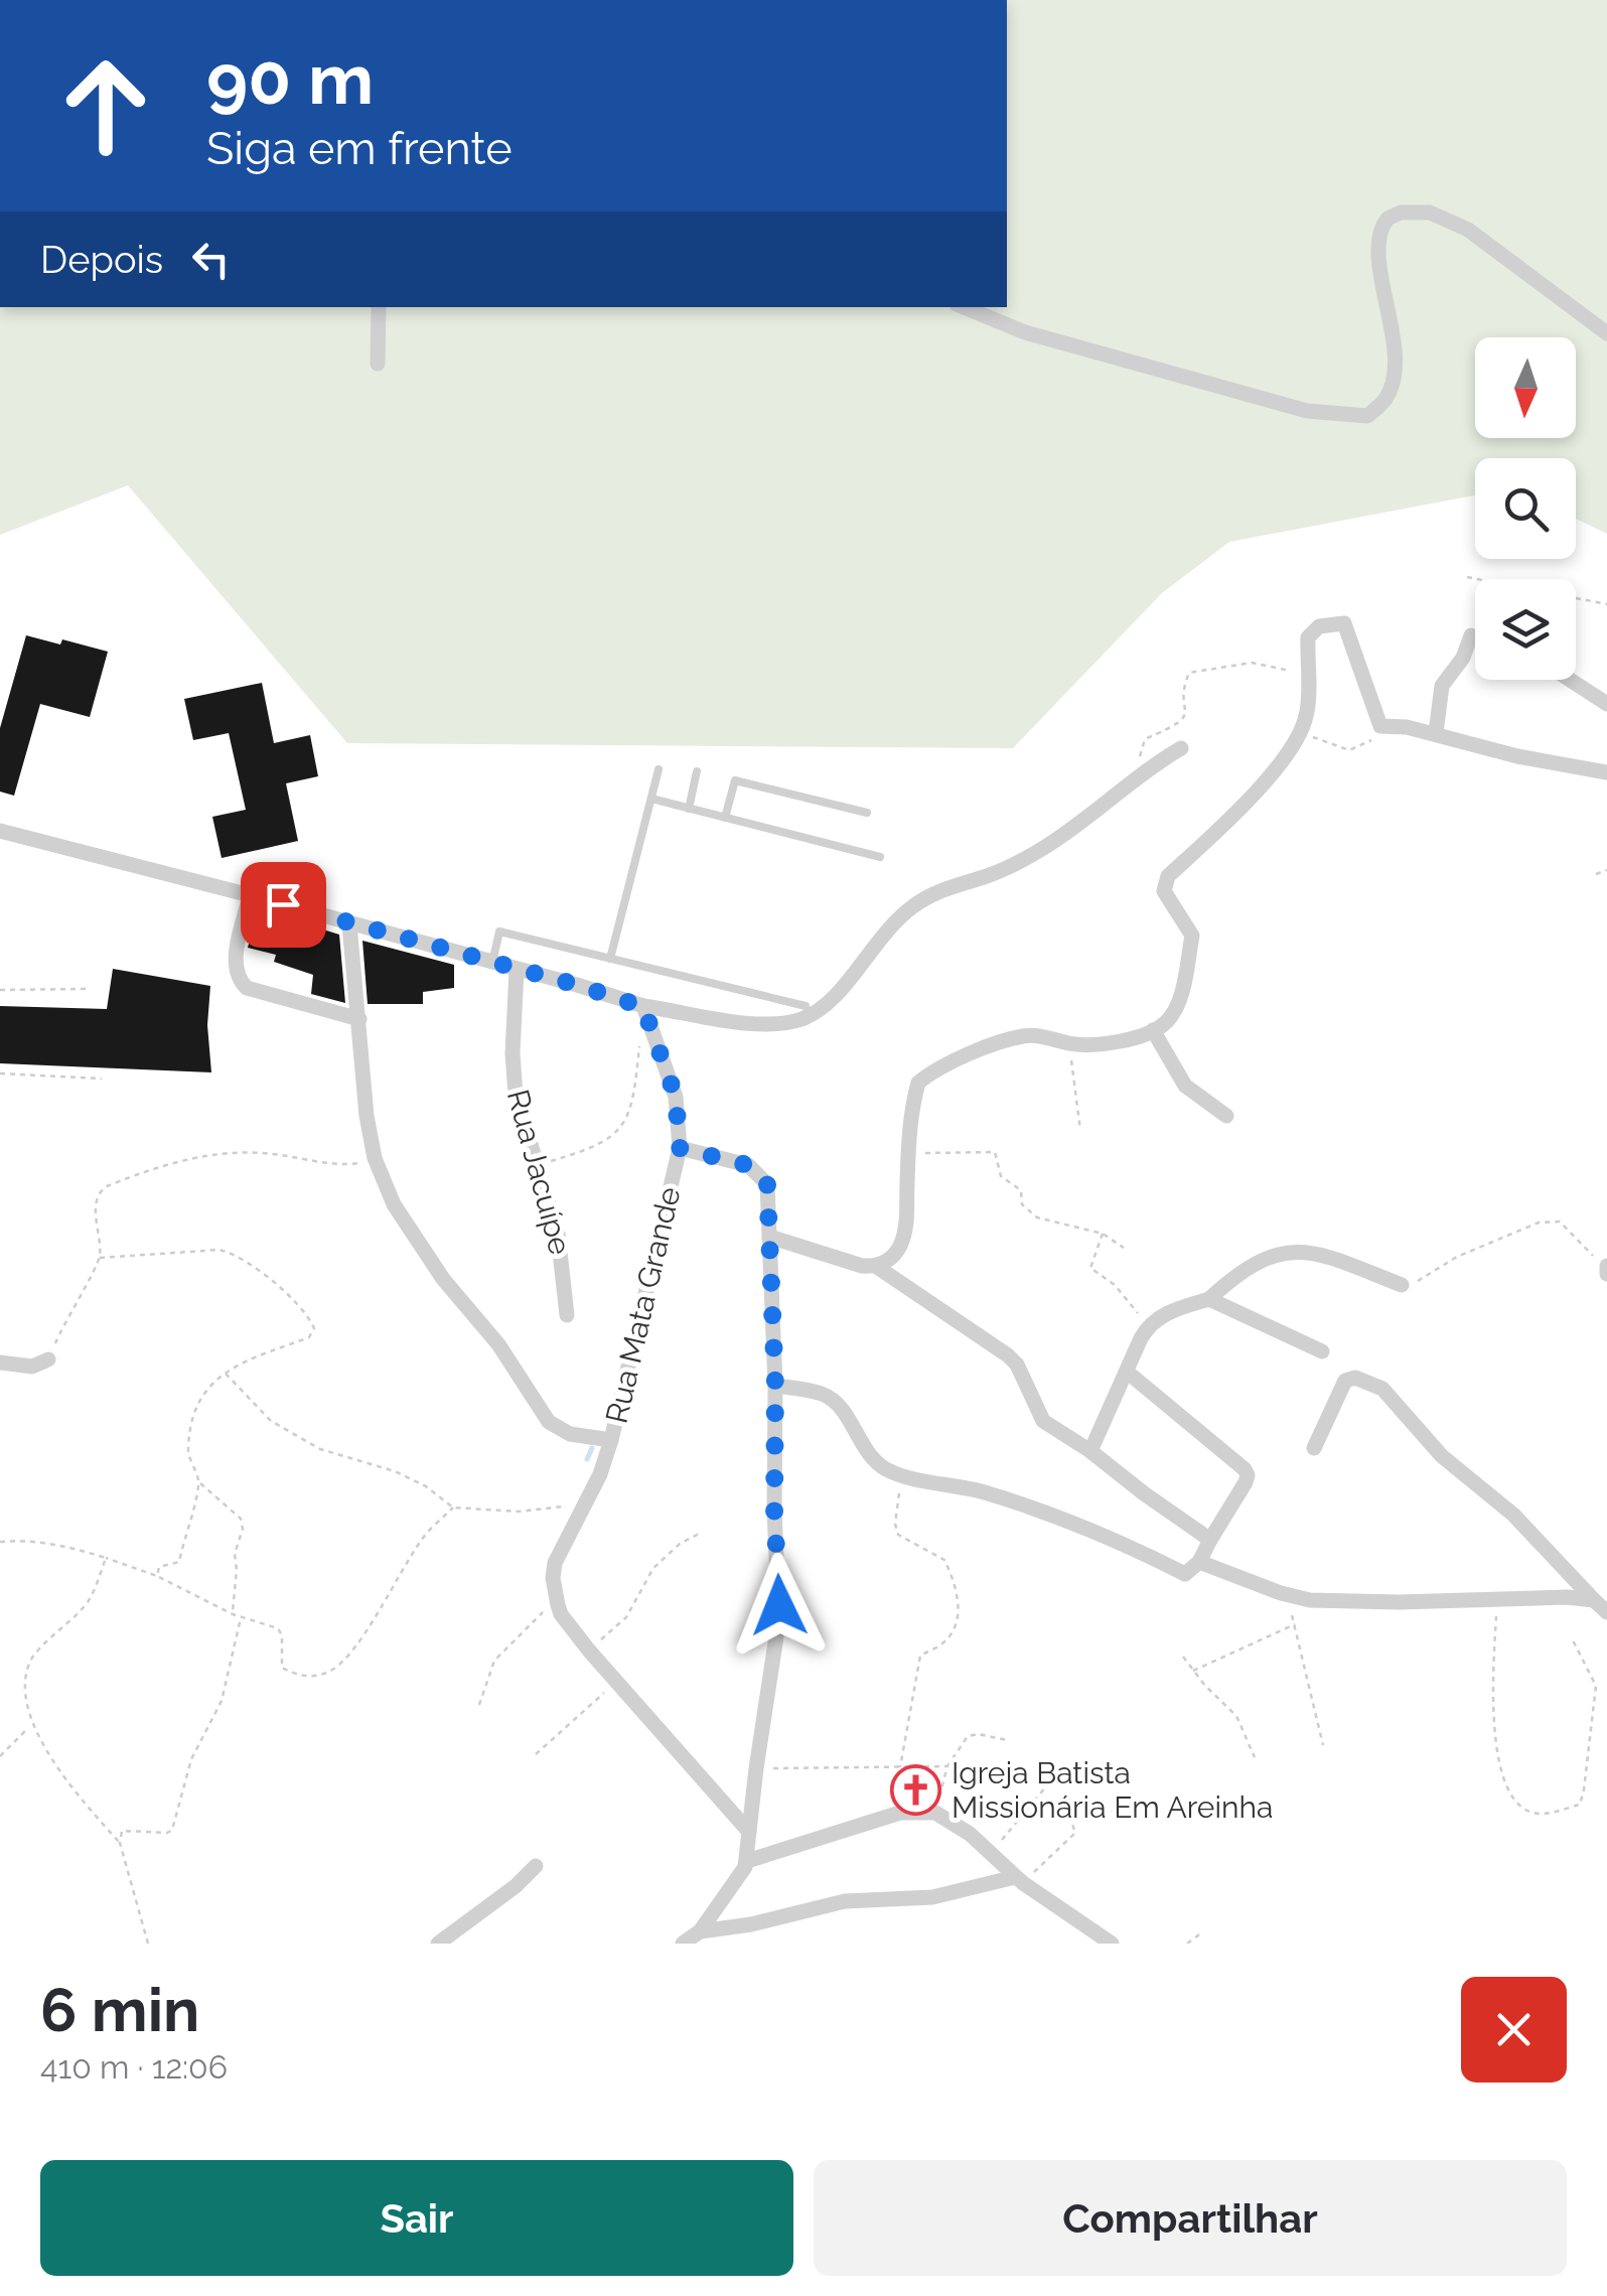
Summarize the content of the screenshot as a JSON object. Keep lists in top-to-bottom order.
{
  "streets": {
    "street": ["Rua Jacuípe", "Rua Mata Grande"]
  },
  "places": {
    "church": ["Igreja Batista Missionária Em Areinha"]
  },
  "north": "bottom",
  "page": {
    "turn": ["90 m", "Siga em frente"],
    "then": "Depois",
    "heading": ["6 min", "410 m · 12:06"],
    "buttons": ["Sair", "Compartilhar"]
  }
}
